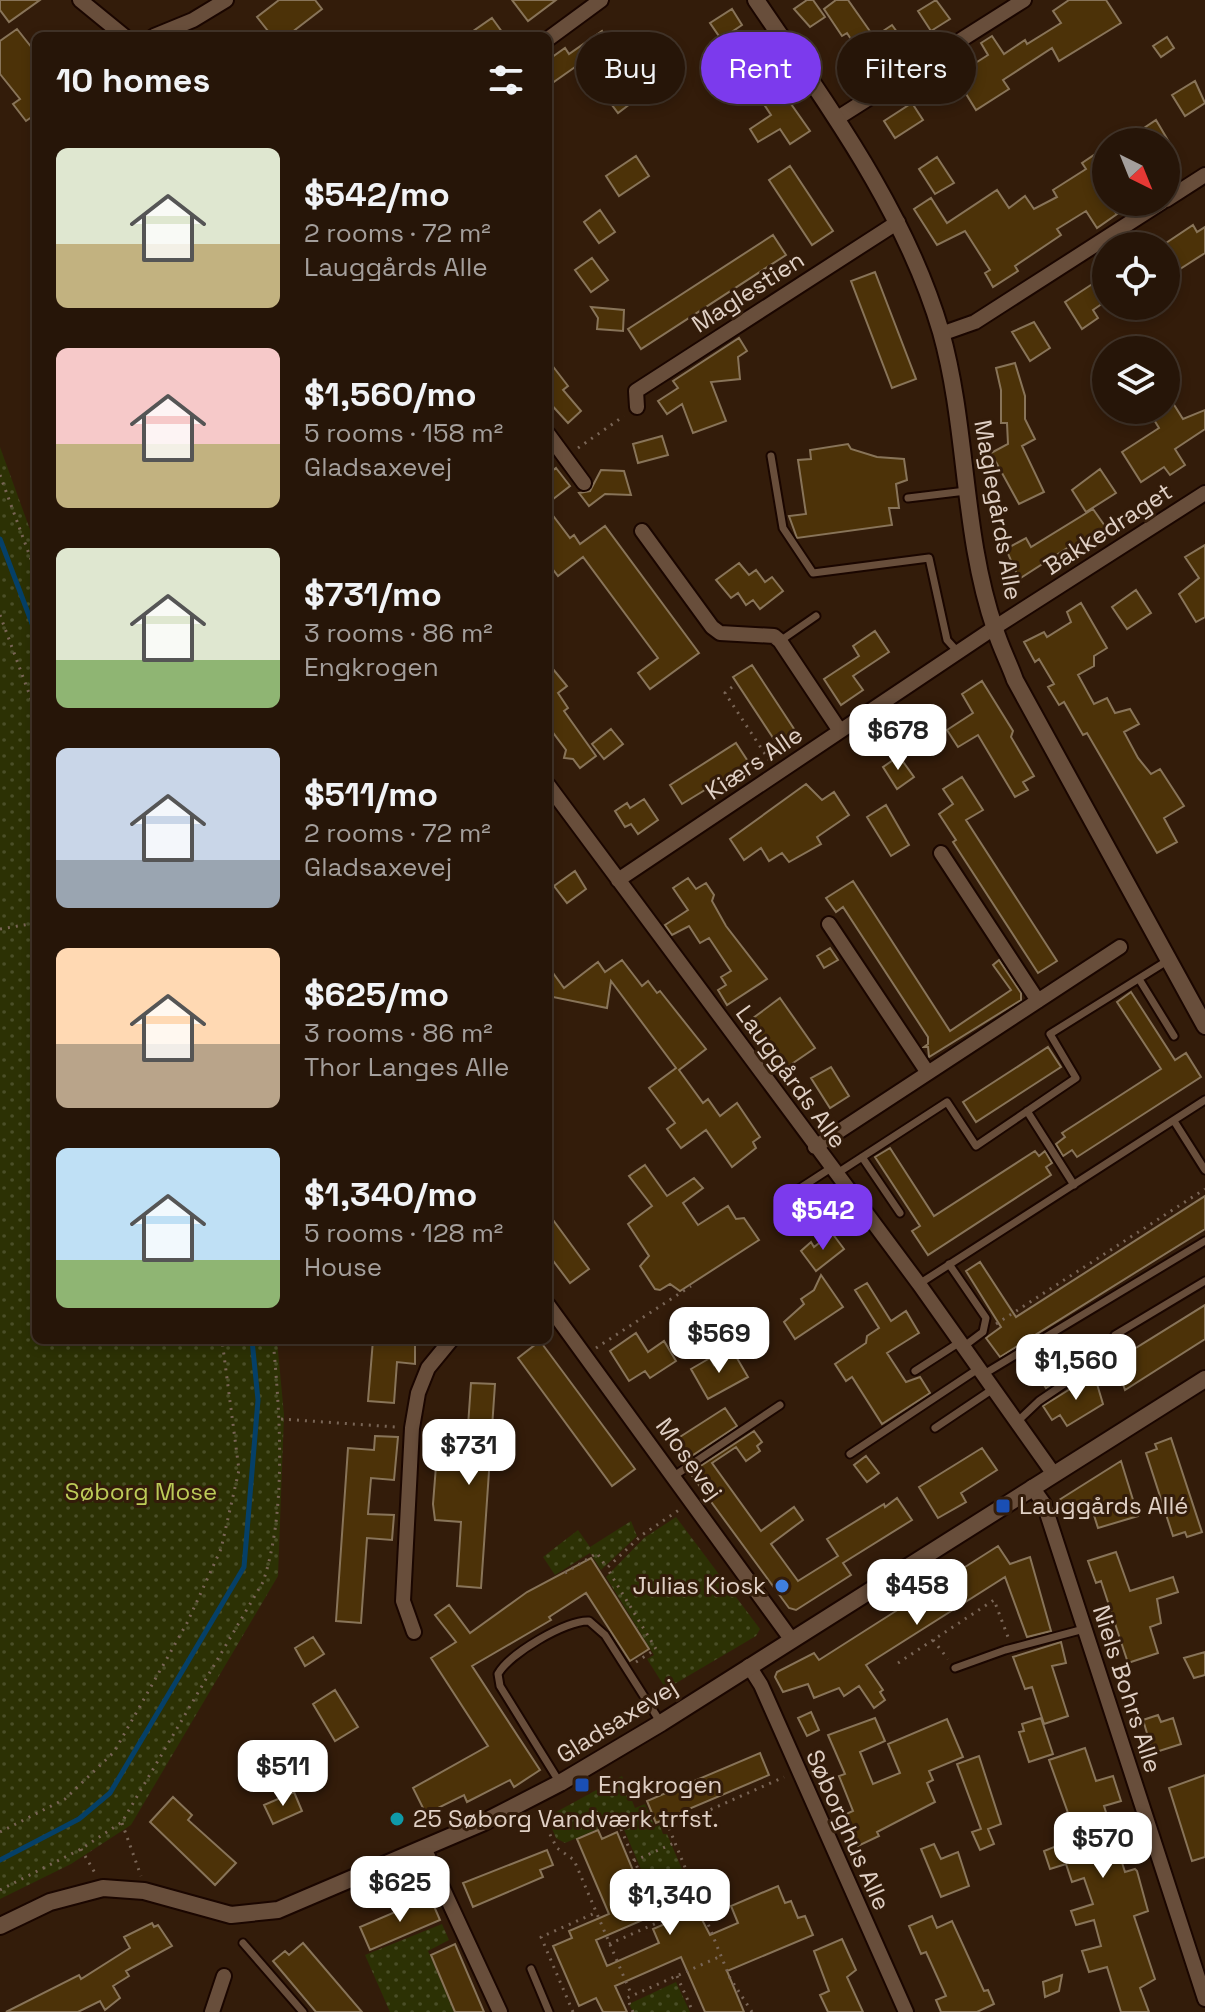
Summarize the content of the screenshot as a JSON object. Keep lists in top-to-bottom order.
{
  "streets": {
    "street": [
      "Maglestien",
      "Maglegårds Alle",
      "Bakkedraget",
      "Kiærs Alle",
      "Lauggårds Alle",
      "Mosevej",
      "Niels Bohrs Alle",
      "Gladsaxevej",
      "Søborghus Alle"
    ]
  },
  "crossings": [
    ["Maglestien", "Maglegårds Alle"],
    ["Maglegårds Alle", "Bakkedraget"],
    ["Maglegårds Alle", "Kiærs Alle"],
    ["Bakkedraget", "Kiærs Alle"],
    ["Kiærs Alle", "Lauggårds Alle"],
    ["Lauggårds Alle", "Gladsaxevej"],
    ["Mosevej", "Gladsaxevej"],
    ["Niels Bohrs Alle", "Gladsaxevej"],
    ["Gladsaxevej", "Søborghus Alle"]
  ],
  "parks": ["Søborg Mose"],
  "places": {
    "transit": ["Lauggårds Allé", "Engkrogen"],
    "other": ["Julias Kiosk", "25 Søborg Vandværk trfst."]
  },
  "north": "bottom right",
  "page": {
    "chip": ["Buy", "Rent", "Filters"],
    "heading": "10 homes",
    "list": [
      {
        "name": "$542/mo",
        "note": "2 rooms · 72 m² · Lauggårds Alle"
      },
      {
        "name": "$1,560/mo",
        "note": "5 rooms · 158 m² · Gladsaxevej"
      },
      {
        "name": "$731/mo",
        "note": "3 rooms · 86 m² · Engkrogen"
      },
      {
        "name": "$511/mo",
        "note": "2 rooms · 72 m² · Gladsaxevej"
      },
      {
        "name": "$625/mo",
        "note": "3 rooms · 86 m² · Thor Langes Alle"
      },
      {
        "name": "$1,340/mo",
        "note": "5 rooms · 128 m² · House"
      }
    ],
    "price": [
      "$678",
      "$542",
      "$569",
      "$1,560",
      "$731",
      "$458",
      "$511",
      "$570",
      "$625",
      "$1,340"
    ]
  }
}
